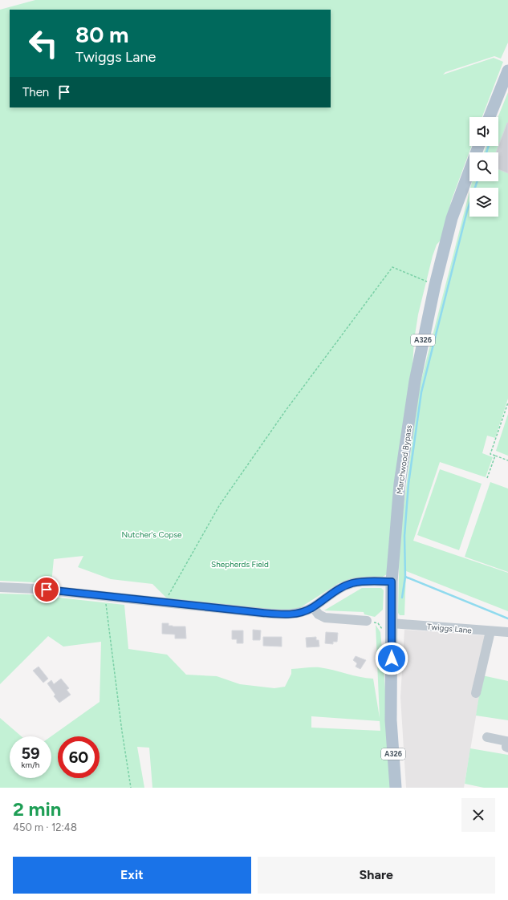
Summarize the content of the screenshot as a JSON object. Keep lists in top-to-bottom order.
{
  "streets": {
    "main road": ["A326", "Marchwood Bypass"],
    "street": ["Twiggs Lane"]
  },
  "crossings": [
    ["Marchwood Bypass", "Twiggs Lane"]
  ],
  "parks": ["Nutcher's Copse", "Shepherds Field"],
  "page": {
    "turn": ["80 m", "Twiggs Lane"],
    "then": "Then",
    "speed": "59 km/h",
    "limit": "60",
    "heading": ["2 min", "450 m · 12:48"],
    "buttons": ["Exit", "Share"]
  }
}
